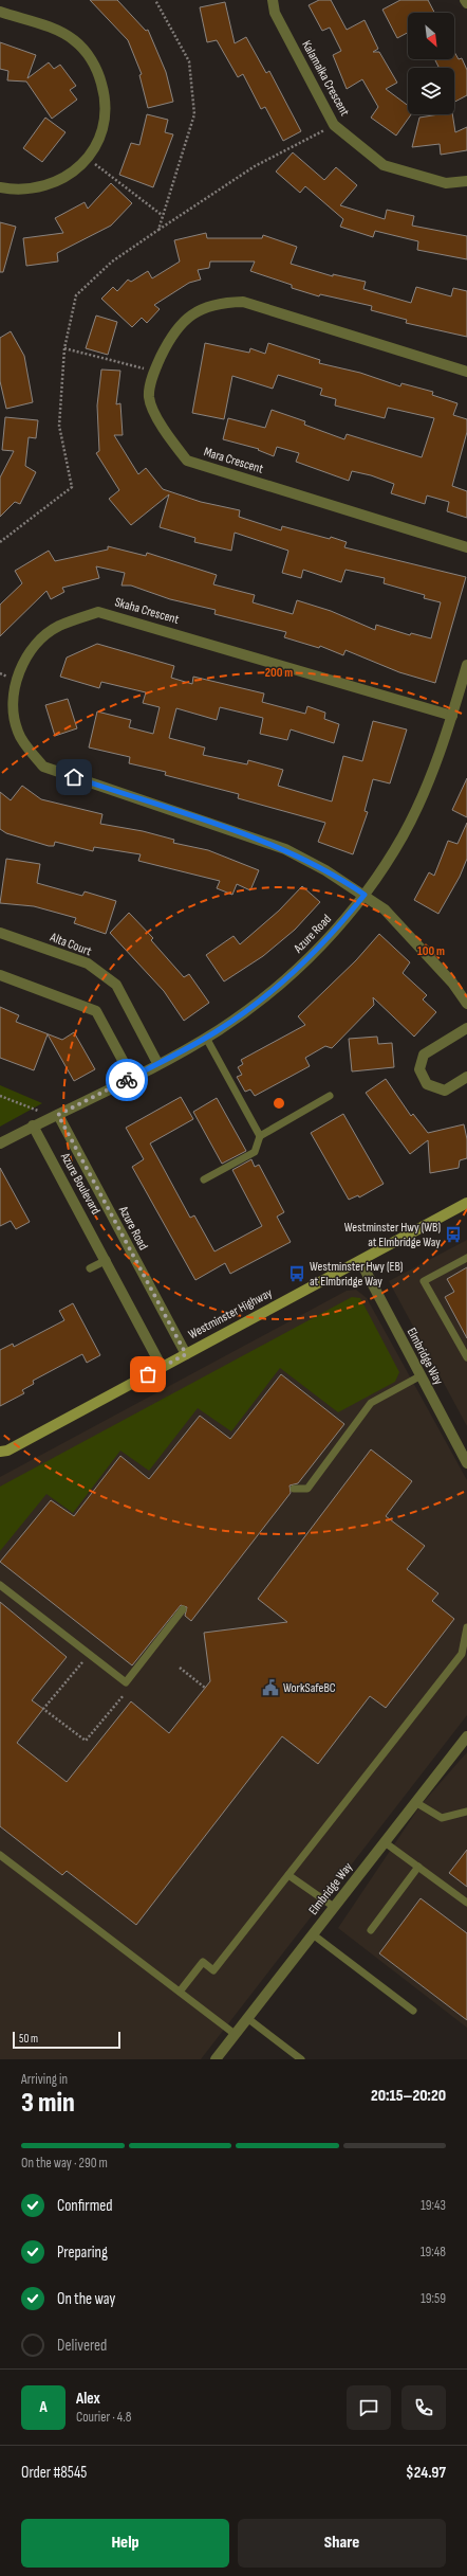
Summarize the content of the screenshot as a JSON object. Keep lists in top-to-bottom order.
{
  "streets": {
    "main road": ["Westminster Highway"],
    "street": [
      "Kalamalka Crescent",
      "Mara Crescent",
      "Skaha Crescent",
      "Azure Road",
      "Alta Court",
      "Azure Boulevard",
      "Elmbridge Way"
    ]
  },
  "crossings": [
    ["Skaha Crescent", "Azure Road"],
    ["Azure Road", "Alta Court"],
    ["Azure Road", "Azure Boulevard"],
    ["Azure Road", "Westminster Highway"],
    ["Azure Boulevard", "Westminster Highway"],
    ["Westminster Highway", "Elmbridge Way"]
  ],
  "places": {
    "bus stop": ["Westminster Hwy (WB) at Elmbridge Way", "Westminster Hwy (EB) at Elmbridge Way"],
    "public building": ["WorkSafeBC"]
  },
  "scale_bar": "50 m",
  "north": "bottom right",
  "page": {
    "scale": "50 m",
    "heading": ["3 min", "Arriving in", "20:15–20:20"],
    "panel": [
      "Alex",
      "Courier · 4.8",
      "Order #8545",
      "$24.97"
    ],
    "bar": "On the way · 290 m",
    "list": [
      ["Confirmed", "19:43"],
      ["Preparing", "19:48"],
      ["On the way", "19:59"],
      "Delivered"
    ],
    "round": "A",
    "buttons": ["Help", "Share"]
  },
  "rings": ["200 m", "100 m"]
}
